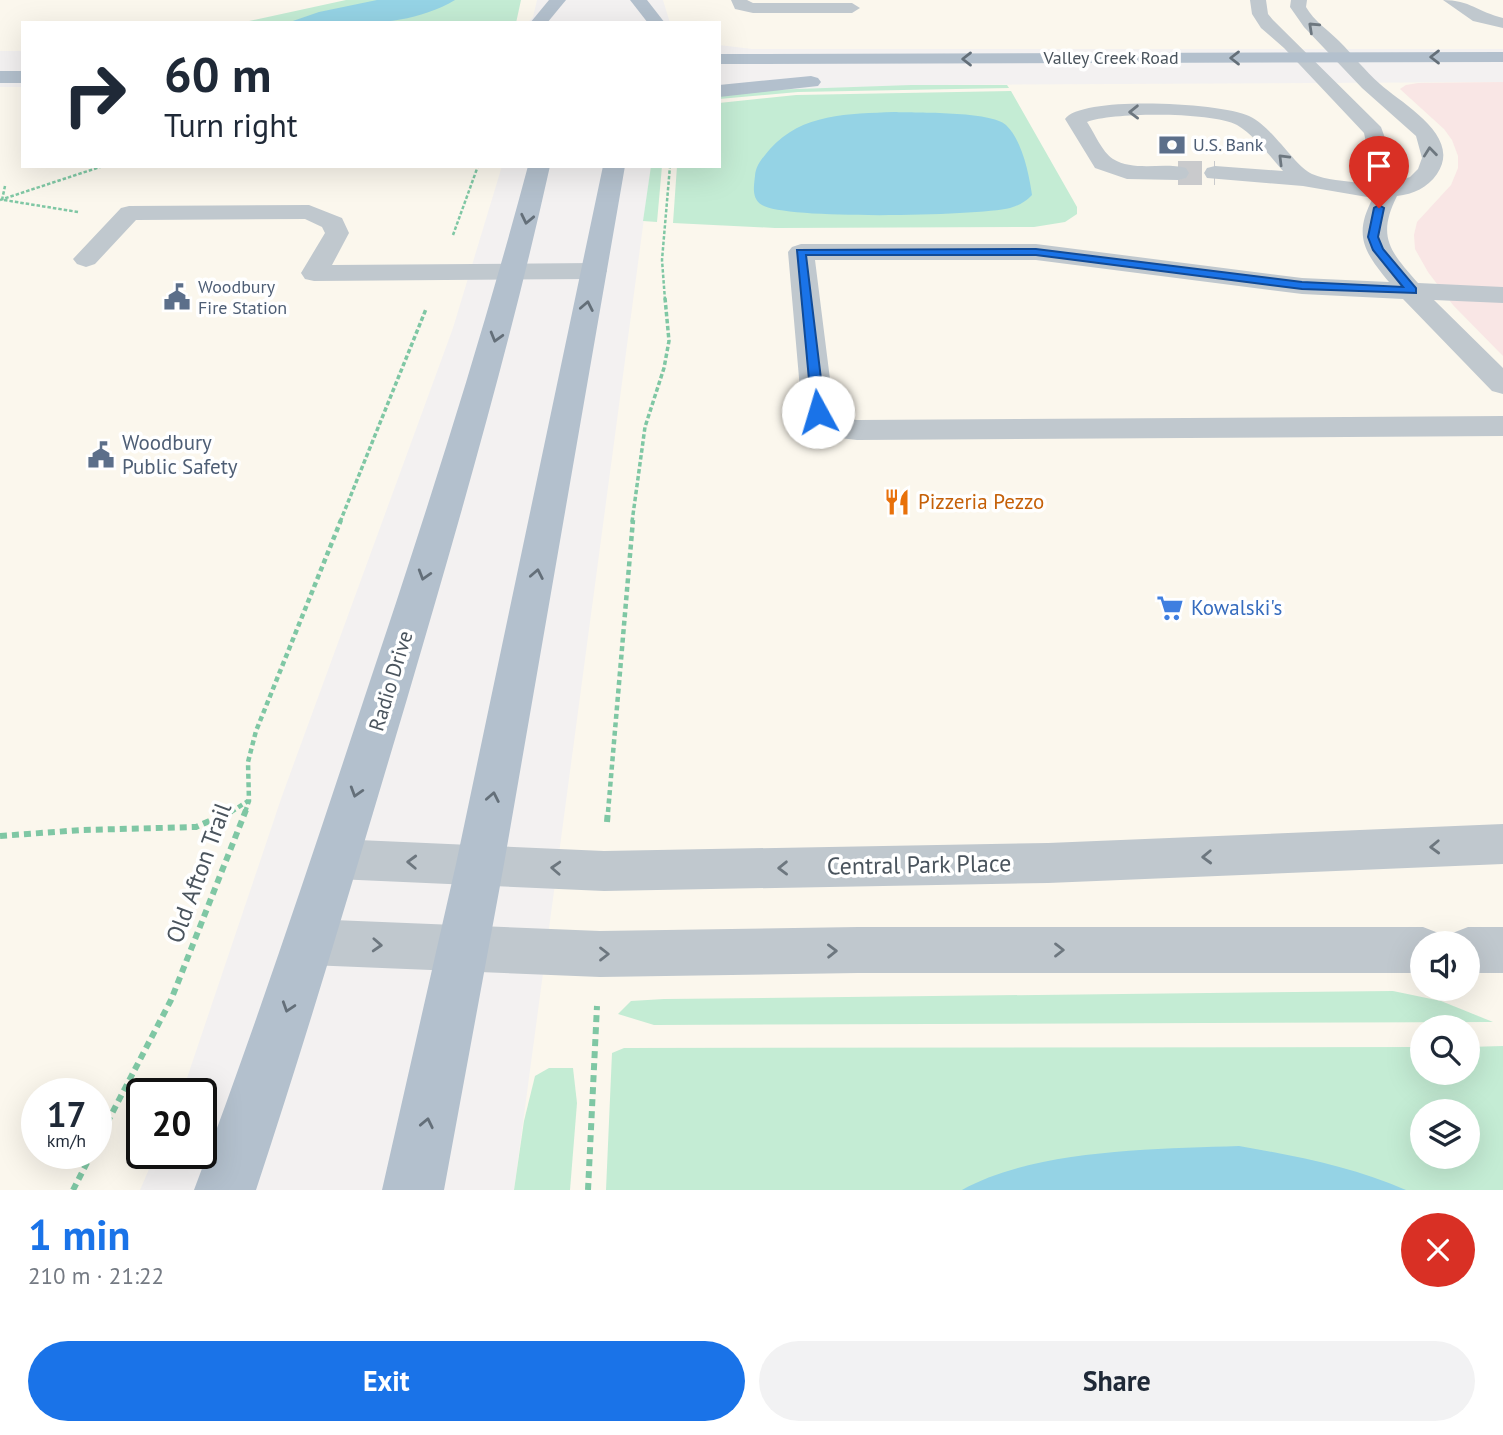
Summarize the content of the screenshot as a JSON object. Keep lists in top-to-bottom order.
{
  "streets": {
    "main road": ["Valley Creek Road", "Radio Drive"],
    "street": ["Central Park Place"],
    "path": ["Old Afton Trail"]
  },
  "crossings": [
    ["Radio Drive", "Central Park Place"]
  ],
  "places": {
    "bank": ["U.S. Bank"],
    "public building": ["Woodbury Fire Station", "Woodbury Public Safety"],
    "restaurant": ["Pizzeria Pezzo"],
    "supermarket": ["Kowalski's"]
  },
  "page": {
    "turn": ["60 m", "Turn right"],
    "speed": "17 km/h",
    "limit": "20",
    "heading": ["1 min", "210 m · 21:22"],
    "buttons": ["Exit", "Share"]
  }
}
